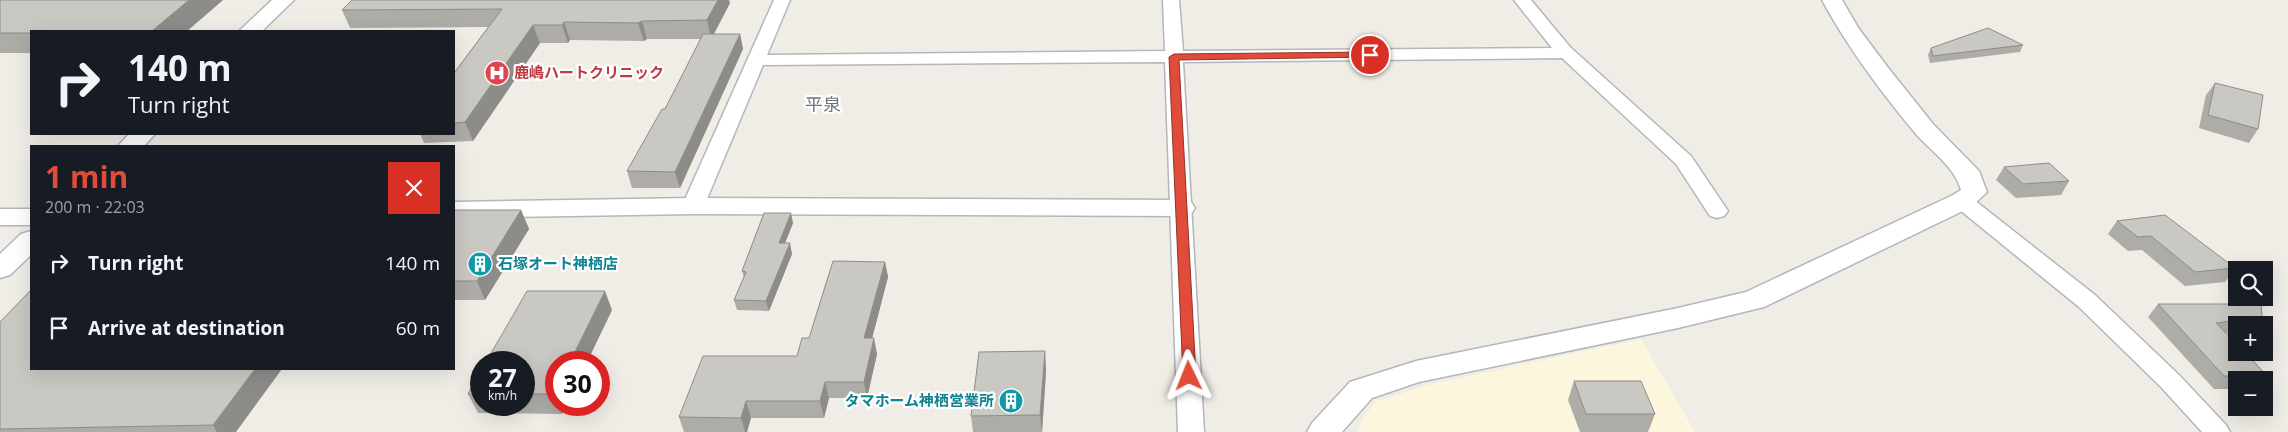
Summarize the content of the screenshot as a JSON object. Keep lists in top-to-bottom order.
{
  "districts": ["平泉"],
  "places": {
    "hospital": ["鹿嶋ハートクリニック"],
    "building": ["石塚オート神栖店", "タマホーム神栖営業所"]
  },
  "page": {
    "turn": ["140 m", "Turn right"],
    "heading": ["1 min", "200 m · 22:03"],
    "list": [
      {
        "name": "Turn right",
        "value": "140 m"
      },
      {
        "name": "Arrive at destination",
        "value": "60 m"
      }
    ],
    "map_buttons": ["+", "−"],
    "speed": "27 km/h",
    "limit": "30"
  }
}
